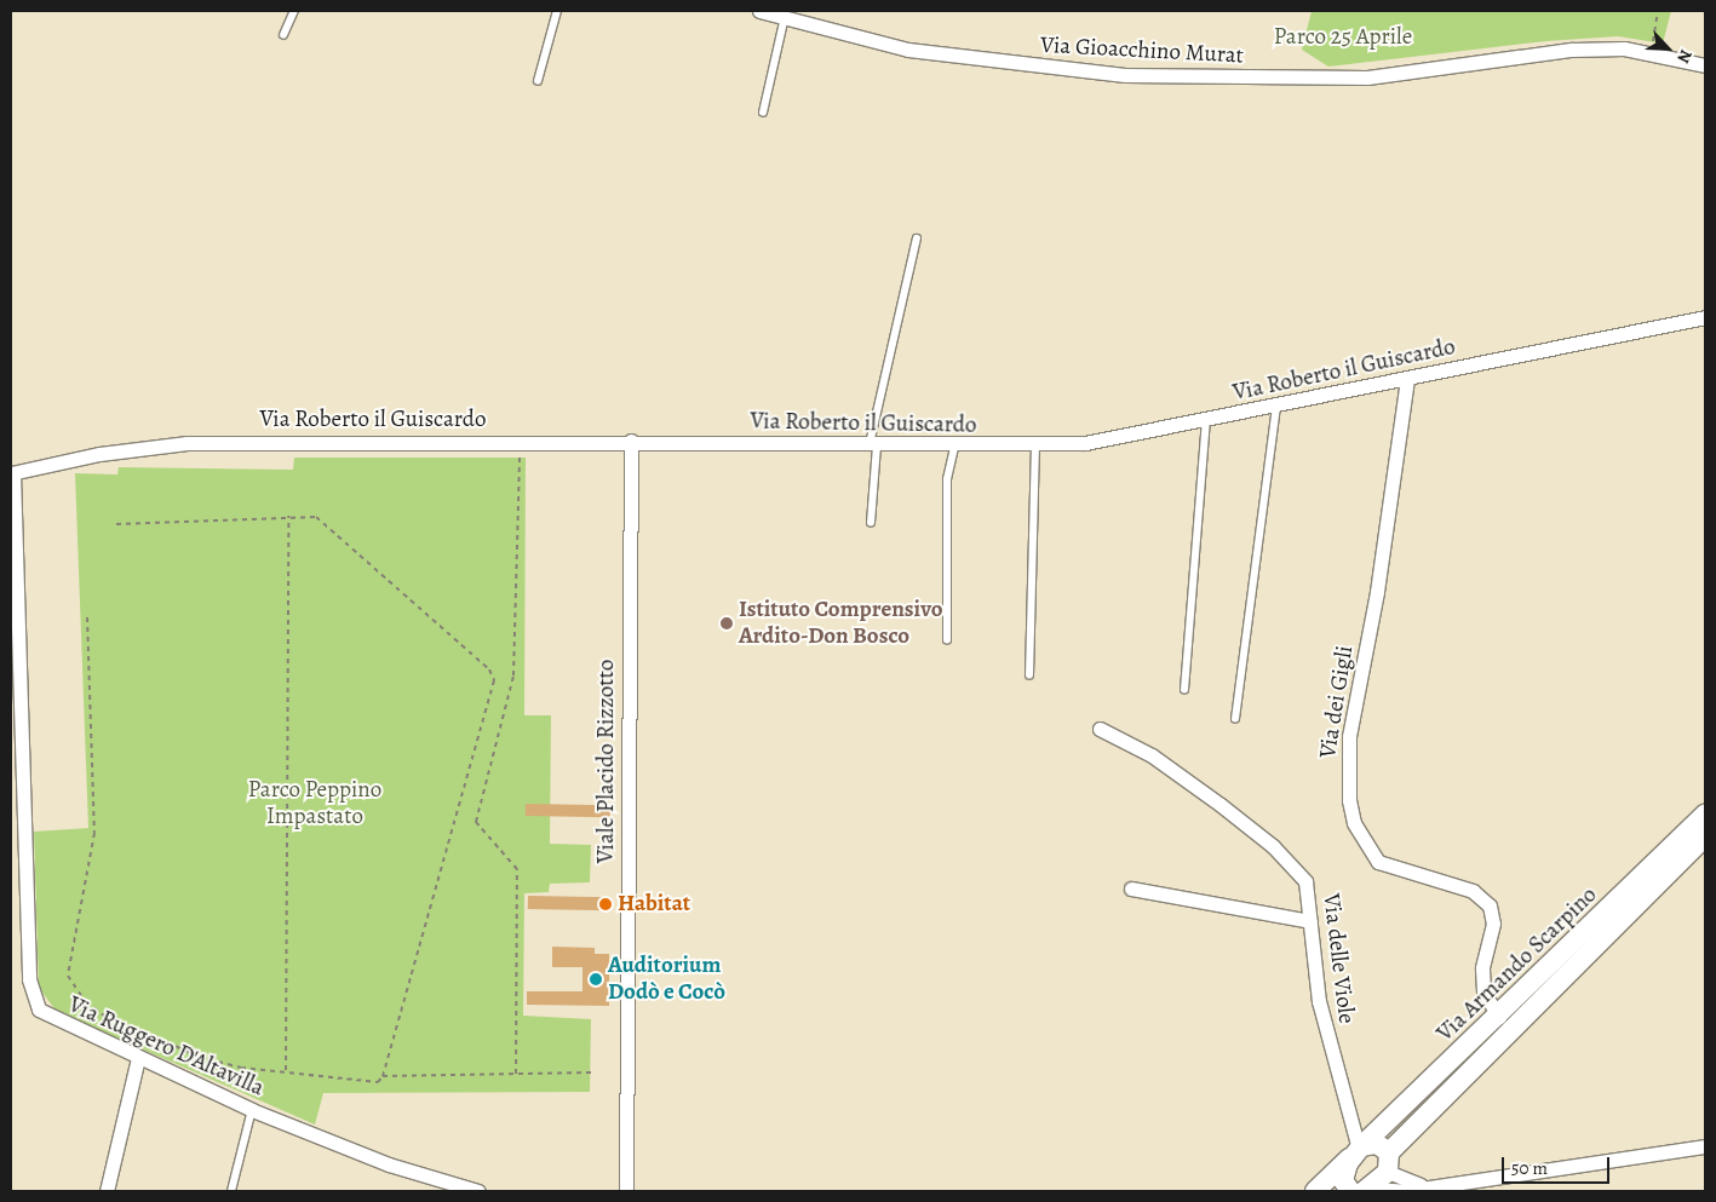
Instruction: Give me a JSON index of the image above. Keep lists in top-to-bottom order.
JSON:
{
  "streets": {
    "street": [
      "Via Gioacchino Murat",
      "Via Roberto il Guiscardo",
      "Via dei Gigli",
      "Viale Placido Rizzotto",
      "Via delle Viole",
      "Via Armando Scarpino",
      "Via Ruggero D'Altavilla"
    ]
  },
  "crossings": [
    ["Via Roberto il Guiscardo", "Via dei Gigli"],
    ["Via Roberto il Guiscardo", "Viale Placido Rizzotto"],
    ["Via Roberto il Guiscardo", "Via Ruggero D'Altavilla"],
    ["Via dei Gigli", "Via Armando Scarpino"],
    ["Via delle Viole", "Via Armando Scarpino"]
  ],
  "parks": ["Parco 25 Aprile", "Parco Peppino Impastato"],
  "places": ["Istituto Comprensivo Ardito-Don Bosco", "Habitat", "Auditorium Dodò e Cocò"],
  "scale_bar": "50 m",
  "north": "bottom right"
}
